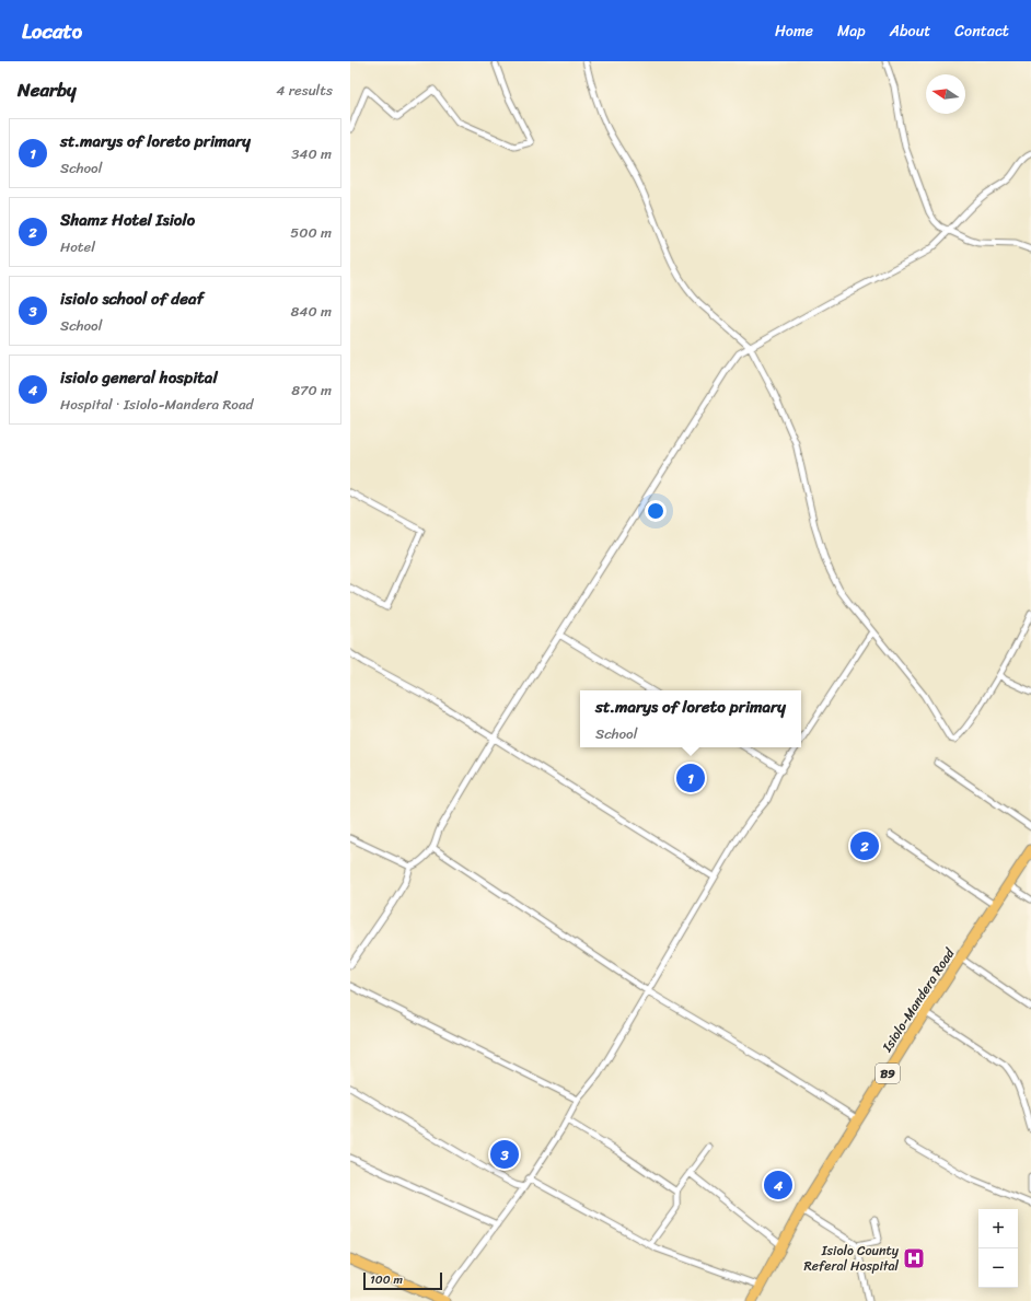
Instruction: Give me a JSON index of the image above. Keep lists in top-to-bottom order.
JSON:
{
  "streets": {
    "highway": ["Isiolo-Mandera Road", "B9"]
  },
  "places": {
    "hospital": ["Isiolo County Referal Hospital"]
  },
  "scale_bar": "100 m",
  "north": "left",
  "page": {
    "header": "Locato",
    "nav": [
      "Home",
      "Map",
      "About",
      "Contact"
    ],
    "heading": ["Nearby", "4 results"],
    "list": [
      {
        "mark": "1",
        "name": "st.marys of loreto primary",
        "note": "School",
        "value": "340 m"
      },
      {
        "mark": "2",
        "name": "Shamz Hotel Isiolo",
        "note": "Hotel",
        "value": "500 m"
      },
      {
        "mark": "3",
        "name": "isiolo school of deaf",
        "note": "School",
        "value": "840 m"
      },
      {
        "mark": "4",
        "name": "isiolo general hospital",
        "note": "Hospital · Isiolo-Mandera Road",
        "value": "870 m"
      }
    ],
    "popup": ["st.marys of loreto primary", "School"],
    "pins": [
      "1",
      "2",
      "3",
      "4"
    ],
    "map_buttons": ["+", "−"],
    "scale": "100 m"
  }
}
